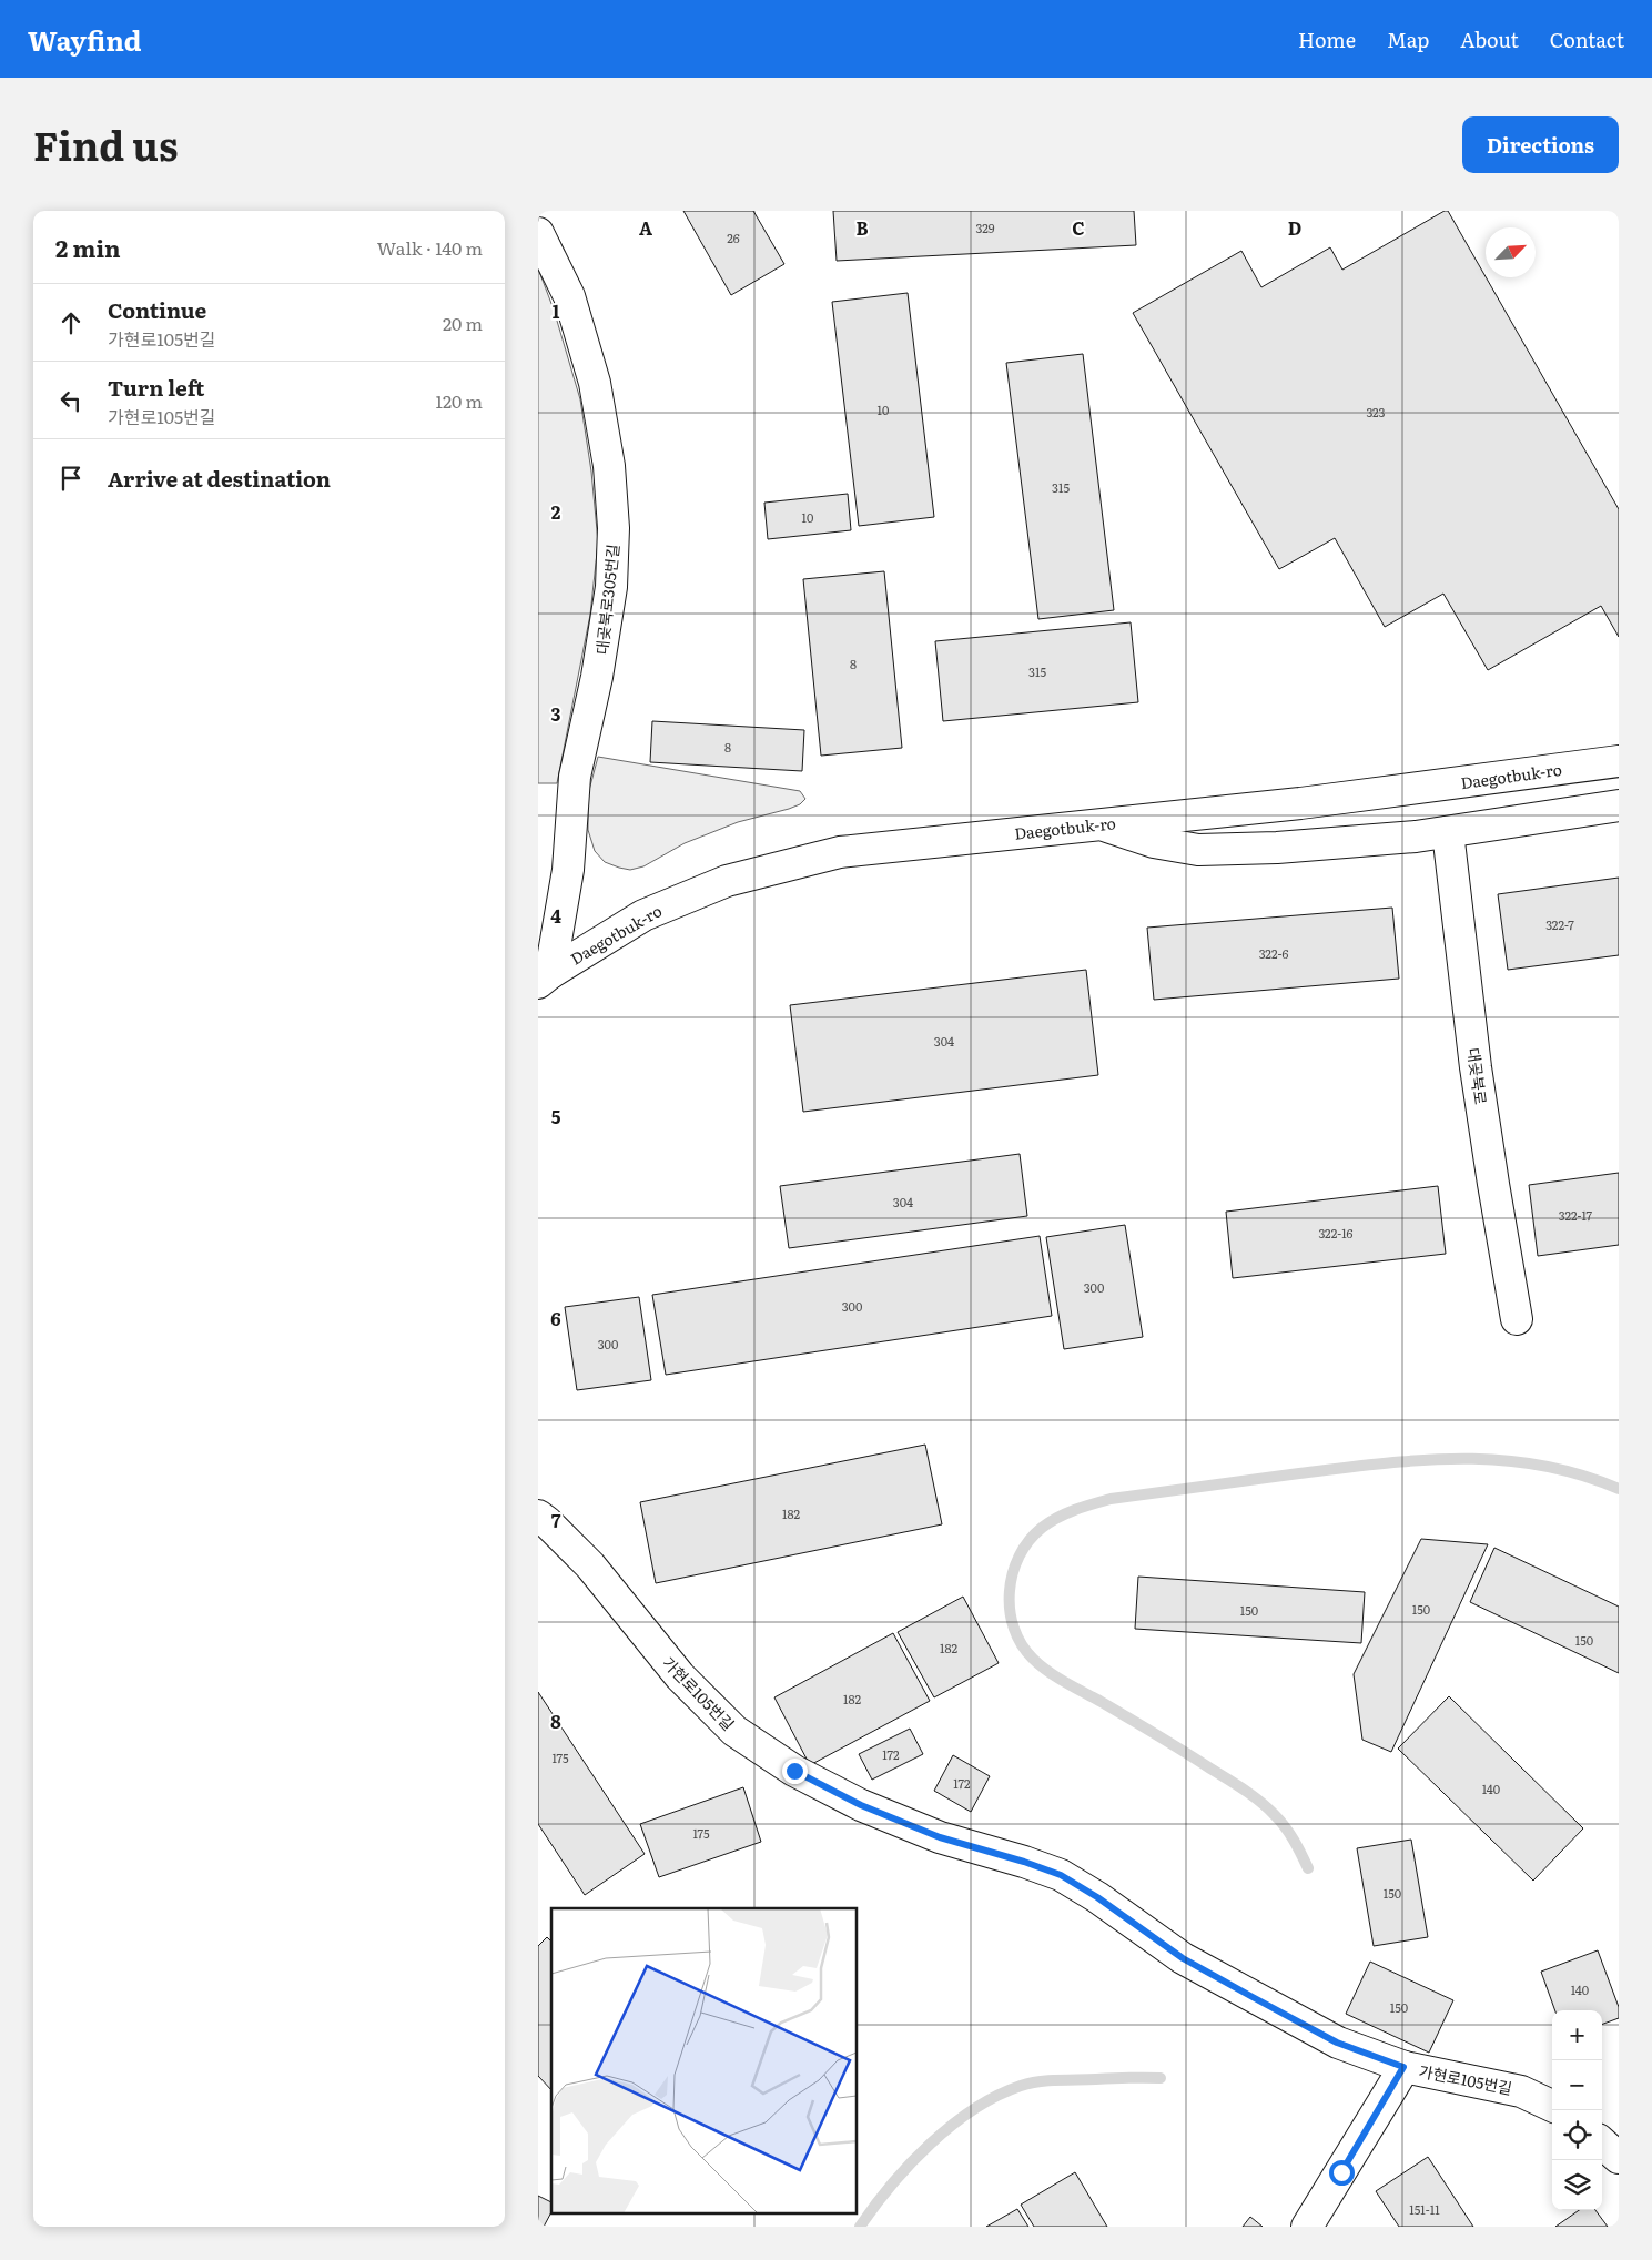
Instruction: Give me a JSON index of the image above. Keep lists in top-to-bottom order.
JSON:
{
  "streets": {
    "street": [
      "대곶북로305번길",
      "Daegotbuk-ro",
      "대곶북로",
      "가현로105번길"
    ]
  },
  "crossings": [
    ["대곶북로305번길", "Daegotbuk-ro"]
  ],
  "house_numbers": [
    "329",
    "26",
    "10",
    "323",
    "315",
    "10",
    "8",
    "315",
    "8",
    "322-7",
    "322-6",
    "304",
    "304",
    "322-17",
    "322-16",
    "300",
    "300",
    "300",
    "182",
    "150",
    "150",
    "150",
    "182",
    "182",
    "172",
    "175",
    "172",
    "140",
    "175",
    "150",
    "140",
    "150",
    "151-11"
  ],
  "north": "top right",
  "page": {
    "header": "Wayfind",
    "nav": [
      "Home",
      "Map",
      "About",
      "Contact"
    ],
    "title": "Find us",
    "buttons": "Directions",
    "heading": ["2 min", "Walk · 140 m"],
    "list": [
      ["Continue", "가현로105번길", "20 m"],
      ["Turn left", "가현로105번길", "120 m"],
      "Arrive at destination"
    ],
    "map_buttons": ["+", "−"]
  },
  "grid": {
    "columns": [
      "A",
      "B",
      "C",
      "D"
    ],
    "rows": [
      "1",
      "2",
      "3",
      "4",
      "5",
      "6",
      "7",
      "8"
    ]
  }
}
